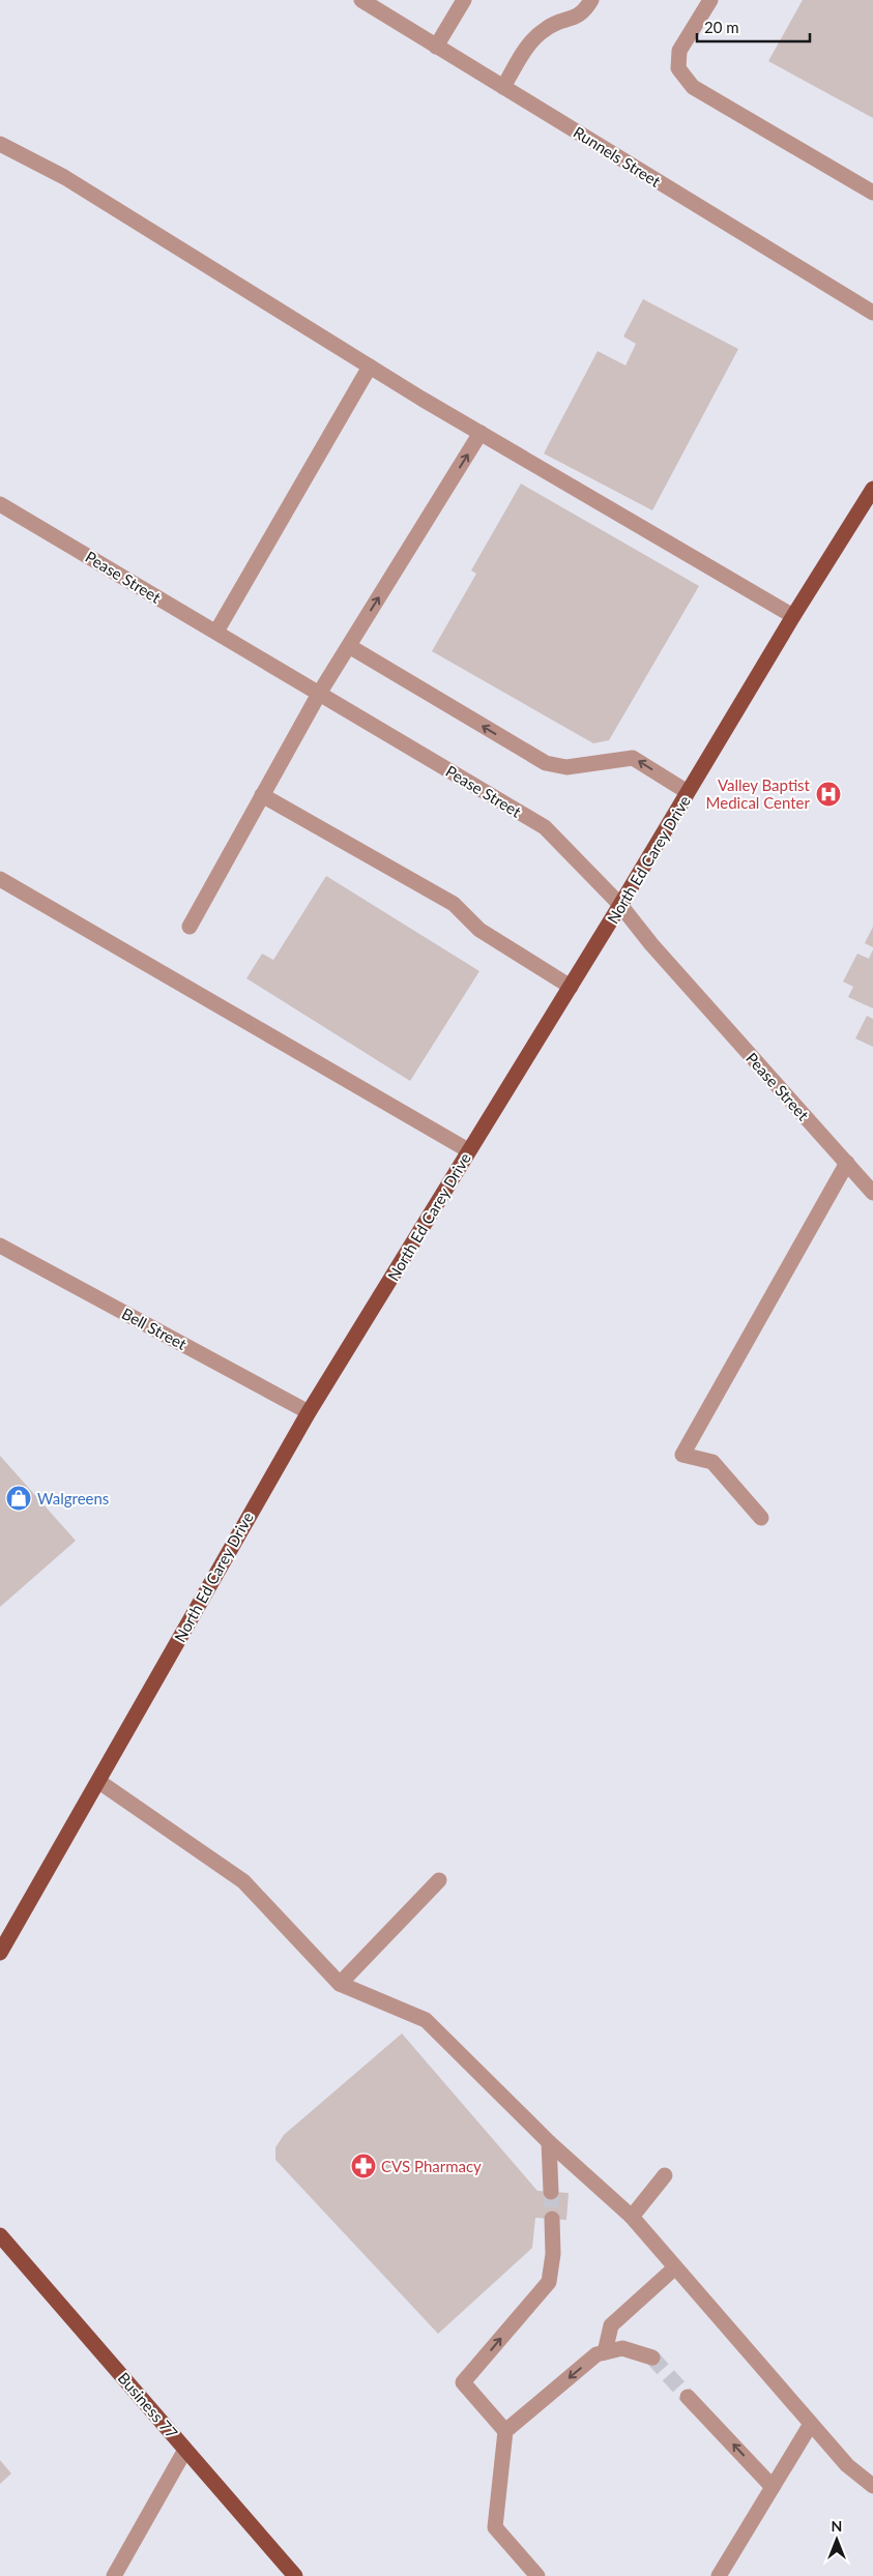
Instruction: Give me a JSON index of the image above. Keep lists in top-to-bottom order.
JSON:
{
  "streets": {
    "main road": ["North Ed Carey Drive", "Business 77"],
    "street": ["Runnels Street", "Pease Street", "Bell Street"]
  },
  "crossings": [
    ["Pease Street", "North Ed Carey Drive"],
    ["North Ed Carey Drive", "Bell Street"]
  ],
  "places": {
    "hospital": ["Valley Baptist Medical Center"],
    "shop": ["Walgreens"],
    "pharmacy": ["CVS Pharmacy"]
  },
  "scale_bar": "20 m",
  "north": "top"
}
